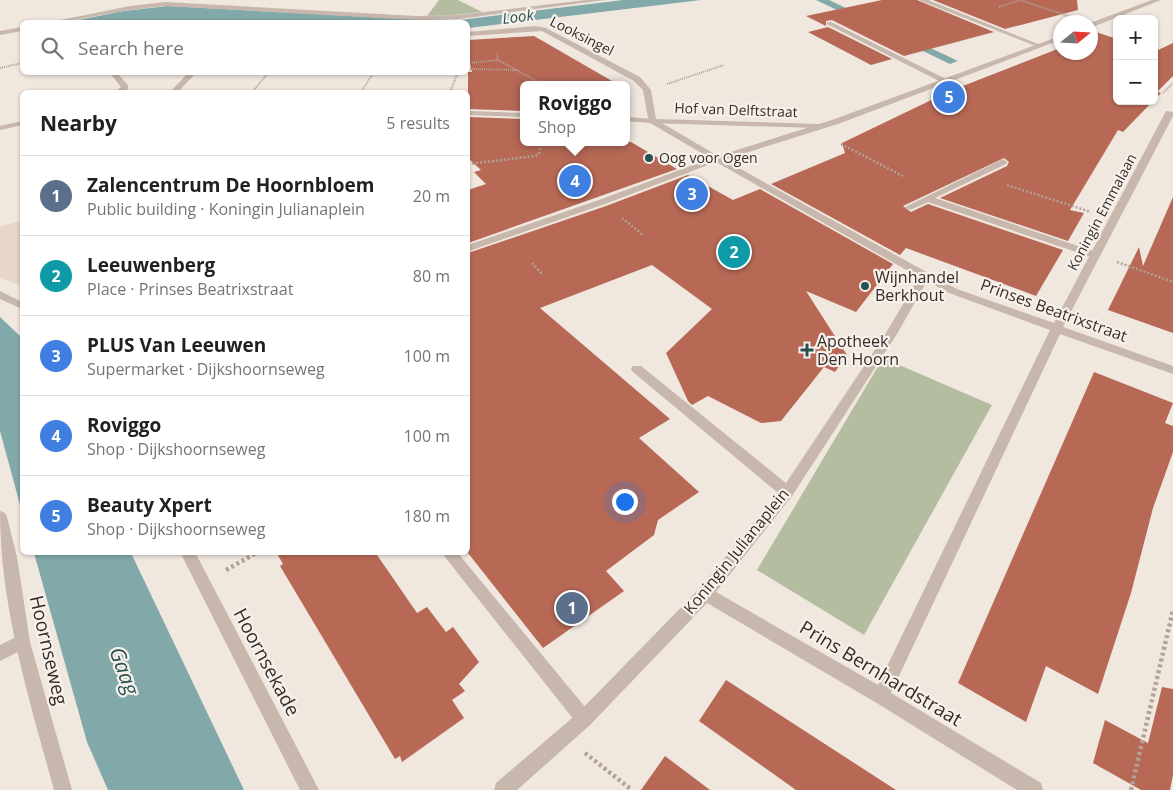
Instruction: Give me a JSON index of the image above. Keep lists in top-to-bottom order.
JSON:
{
  "streets": {
    "street": [
      "Looksingel",
      "Hof van Delftstraat",
      "Koningin Emmalaan",
      "Prinses Beatrixstraat",
      "Koningin Julianaplein",
      "Hoornseweg",
      "Hoornsekade",
      "Prins Bernhardstraat"
    ]
  },
  "crossings": [
    ["Hof van Delftstraat", "Prinses Beatrixstraat"],
    ["Koningin Emmalaan", "Prinses Beatrixstraat"],
    ["Prinses Beatrixstraat", "Koningin Julianaplein"],
    ["Koningin Julianaplein", "Prins Bernhardstraat"]
  ],
  "water": ["Look", "Gaag"],
  "places": {
    "other": ["Oog voor Ogen", "Wijnhandel Berkhout"],
    "health": ["Apotheek Den Hoorn"]
  },
  "north": "right",
  "page": {
    "map_buttons": ["+", "−"],
    "search": "Search here",
    "pins": [
      "5",
      "4",
      "3",
      "2",
      "1"
    ],
    "popup": ["Roviggo", "Shop"],
    "heading": ["Nearby", "5 results"],
    "list": [
      {
        "mark": "1",
        "name": "Zalencentrum De Hoornbloem",
        "note": "Public building · Koningin Julianaplein",
        "value": "20 m"
      },
      {
        "mark": "2",
        "name": "Leeuwenberg",
        "note": "Place · Prinses Beatrixstraat",
        "value": "80 m"
      },
      {
        "mark": "3",
        "name": "PLUS Van Leeuwen",
        "note": "Supermarket · Dijkshoornseweg",
        "value": "100 m"
      },
      {
        "mark": "4",
        "name": "Roviggo",
        "note": "Shop · Dijkshoornseweg",
        "value": "100 m"
      },
      {
        "mark": "5",
        "name": "Beauty Xpert",
        "note": "Shop · Dijkshoornseweg",
        "value": "180 m"
      }
    ]
  }
}
